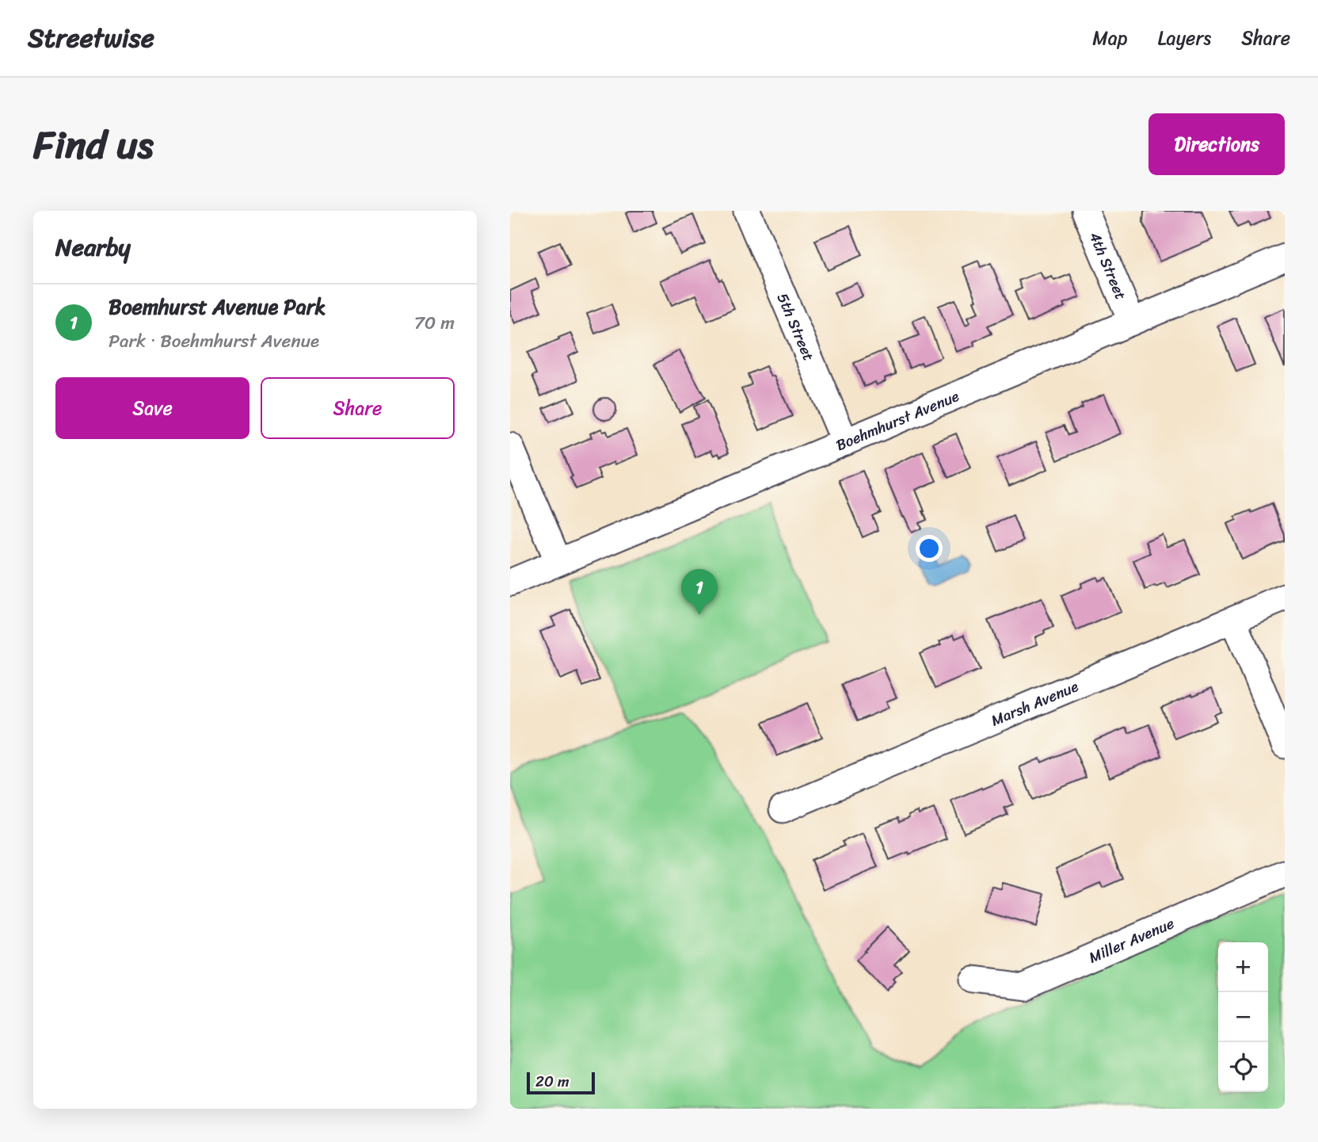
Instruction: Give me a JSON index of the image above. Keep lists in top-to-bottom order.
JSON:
{
  "streets": {
    "street": [
      "4th Street",
      "5th Street",
      "Boehmhurst Avenue",
      "Marsh Avenue",
      "Miller Avenue"
    ]
  },
  "crossings": [
    ["4th Street", "Boehmhurst Avenue"],
    ["5th Street", "Boehmhurst Avenue"]
  ],
  "scale_bar": "20 m",
  "page": {
    "header": "Streetwise",
    "nav": ["Map", "Layers", "Share"],
    "title": "Find us",
    "buttons": [
      "Directions",
      ["Save", "Share"]
    ],
    "heading": "Nearby",
    "list": [
      {
        "mark": "1",
        "name": "Boemhurst Avenue Park",
        "note": "Park · Boehmhurst Avenue",
        "value": "70 m"
      }
    ],
    "pins": "1",
    "map_buttons": ["+", "−"],
    "scale": "20 m"
  }
}
